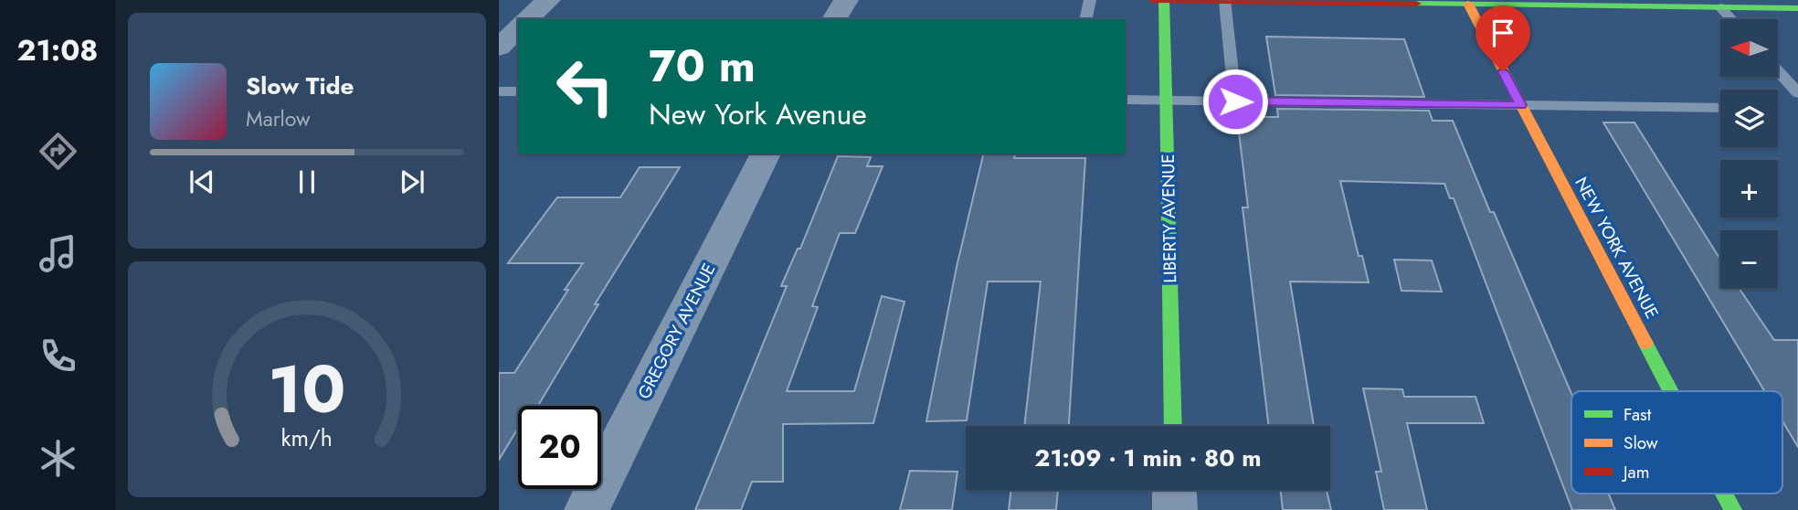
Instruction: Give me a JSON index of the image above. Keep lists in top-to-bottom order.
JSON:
{
  "streets": {
    "street": ["LIBERTY AVENUE", "NEW YORK AVENUE", "GREGORY AVENUE"]
  },
  "legend": ["Fast", "Slow", "Jam"],
  "north": "left",
  "page": {
    "tabs": "21:08",
    "map_buttons": ["+", "−"],
    "turn": ["70 m", "New York Avenue"],
    "song": ["Slow Tide", "Marlow"],
    "limit": "20",
    "trip": "21:09 · 1 min · 80 m",
    "gauge": ["10", "km/h"]
  }
}
